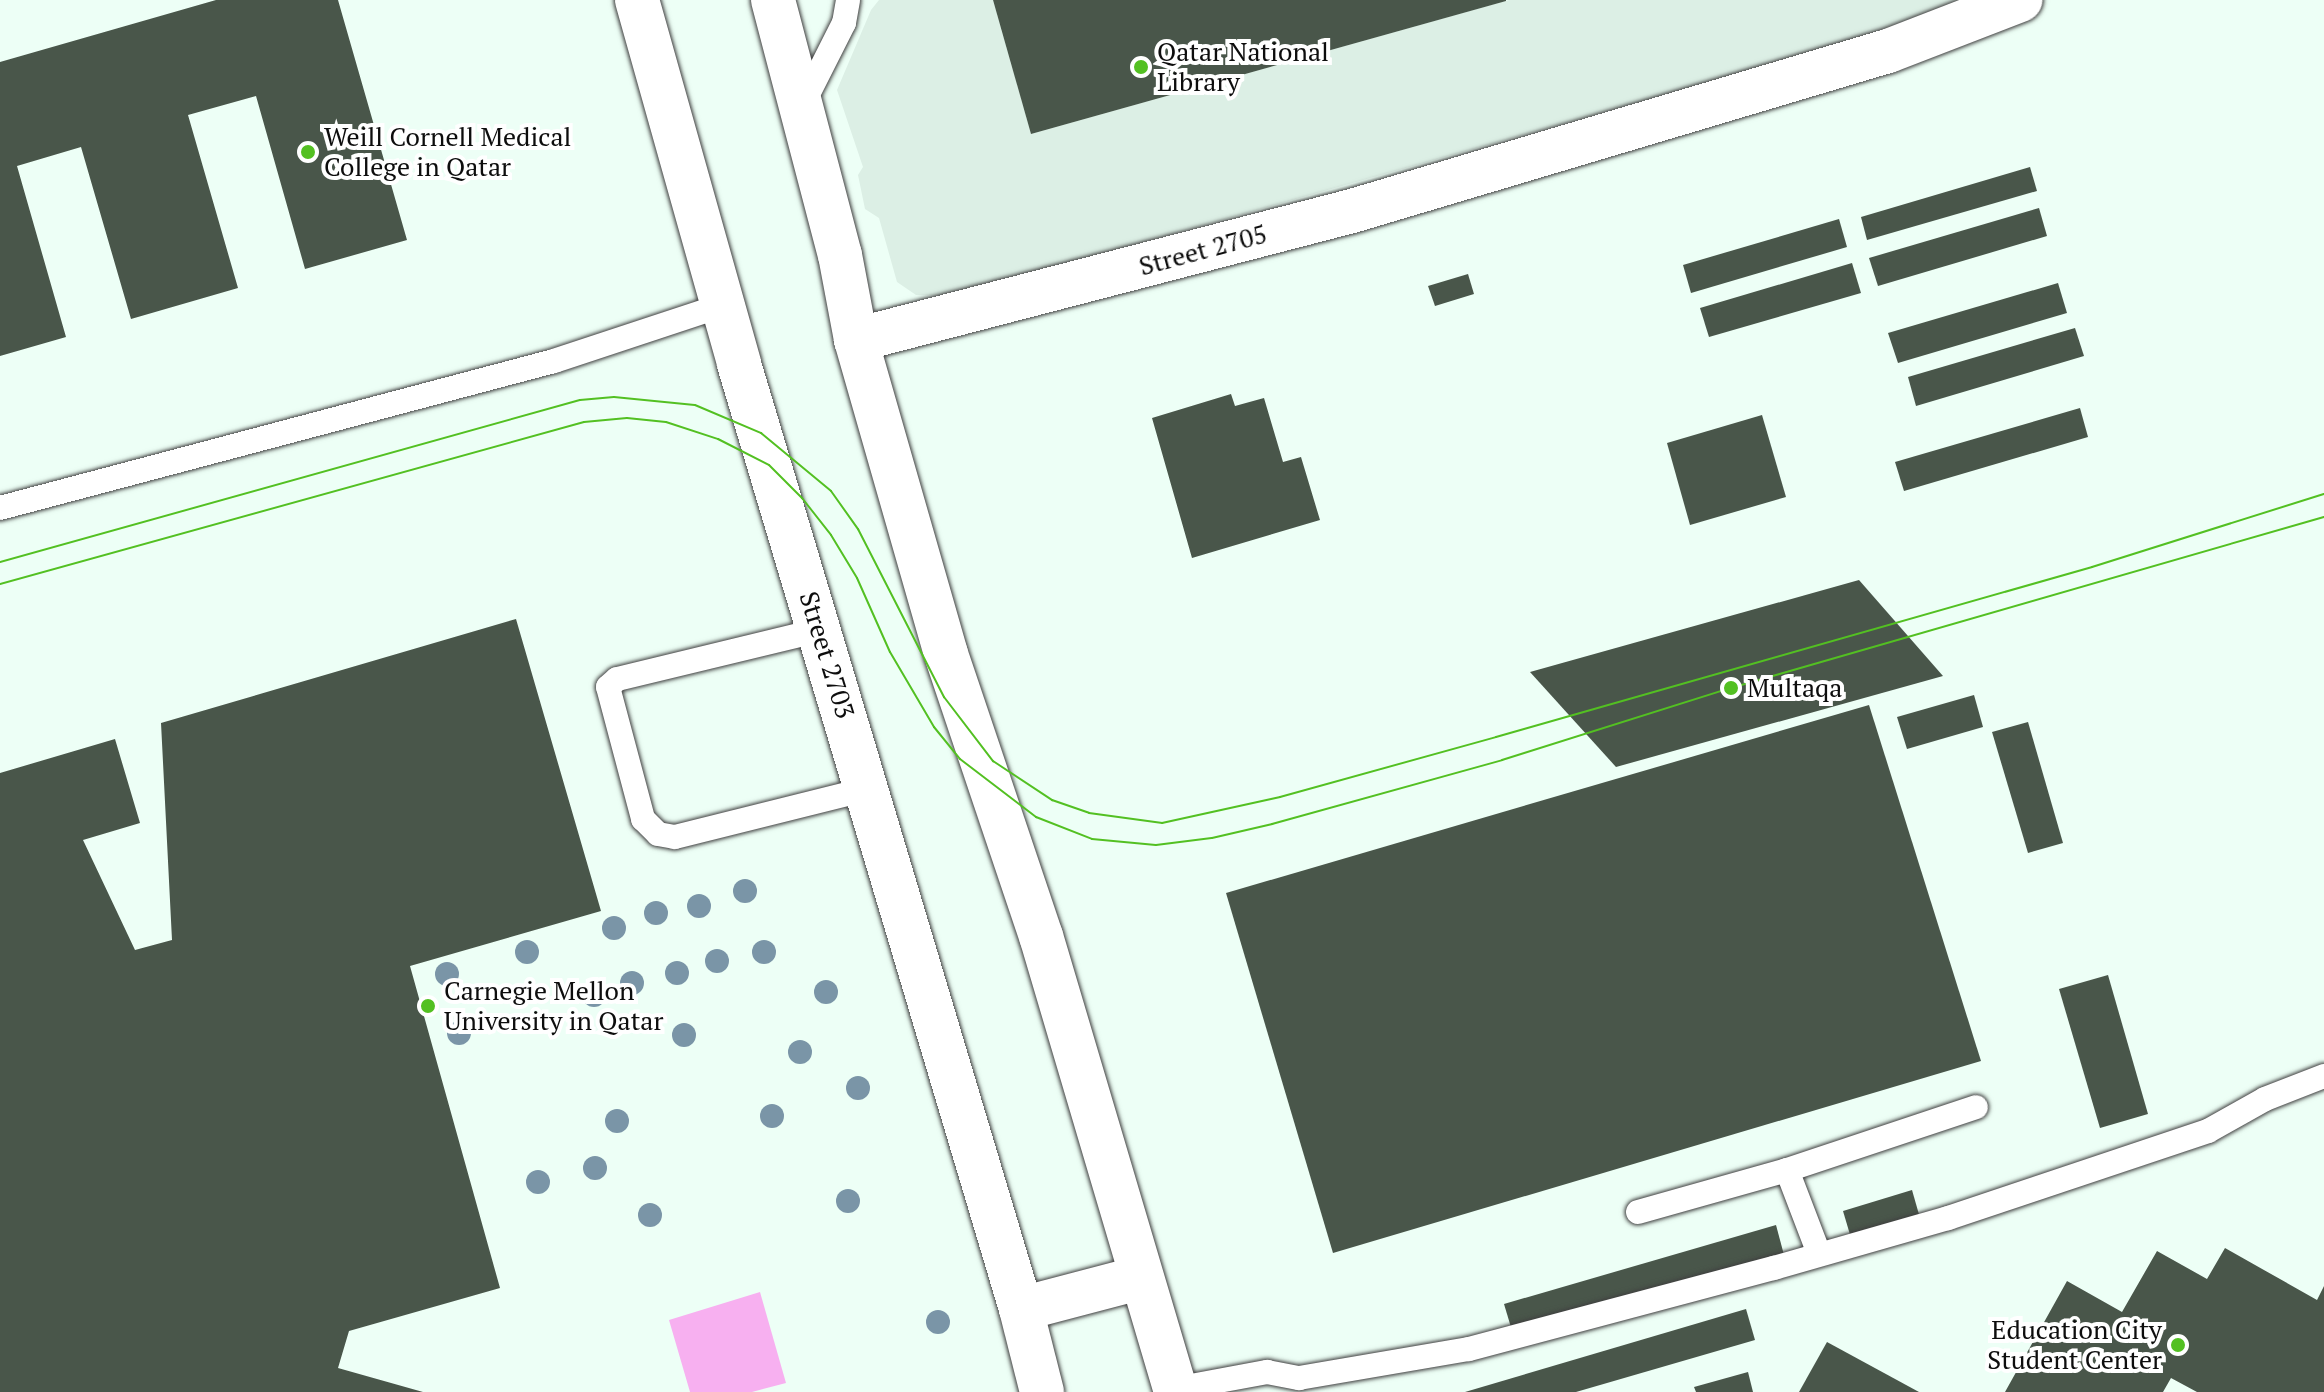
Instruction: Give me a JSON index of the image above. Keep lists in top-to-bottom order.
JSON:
{
  "streets": {
    "street": ["Street 2705", "Street 2703"]
  },
  "places": [
    "Qatar National Library",
    "Weill Cornell Medical College in Qatar",
    "Multaqa",
    "Carnegie Mellon University in Qatar",
    "Education City Student Center"
  ]
}
